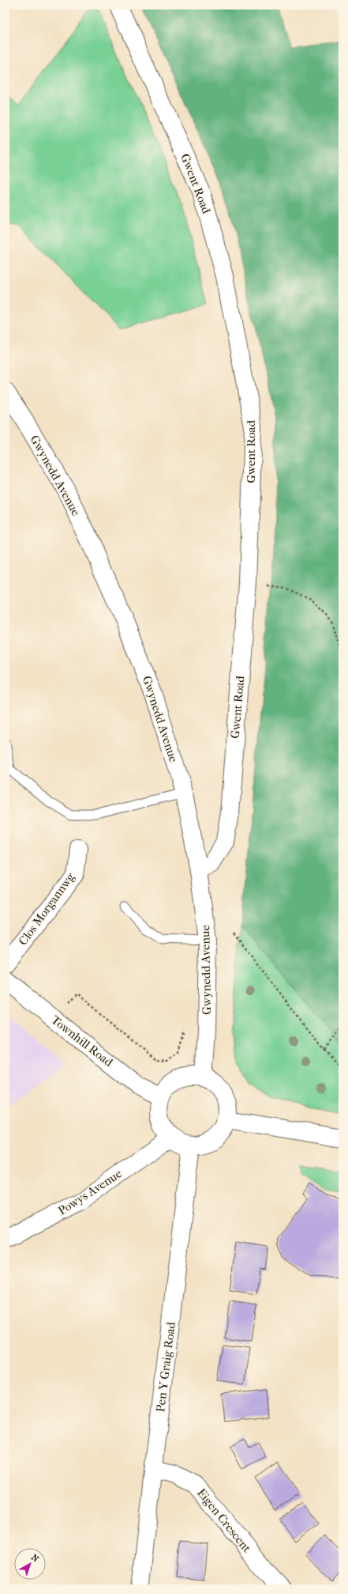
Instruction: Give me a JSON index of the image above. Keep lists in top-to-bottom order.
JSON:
{
  "streets": {
    "street": [
      "Gwent Road",
      "Gwynedd Avenue",
      "Clos Morgannwg",
      "Townhill Road",
      "Powys Avenue",
      "Pen Y Graig Road",
      "Eigen Crescent"
    ]
  },
  "crossings": [
    ["Gwent Road", "Gwynedd Avenue"],
    ["Gwynedd Avenue", "Townhill Road"],
    ["Gwynedd Avenue", "Powys Avenue"],
    ["Gwynedd Avenue", "Pen Y Graig Road"],
    ["Townhill Road", "Powys Avenue"],
    ["Townhill Road", "Pen Y Graig Road"],
    ["Powys Avenue", "Pen Y Graig Road"],
    ["Pen Y Graig Road", "Eigen Crescent"]
  ],
  "north": "top right"
}
